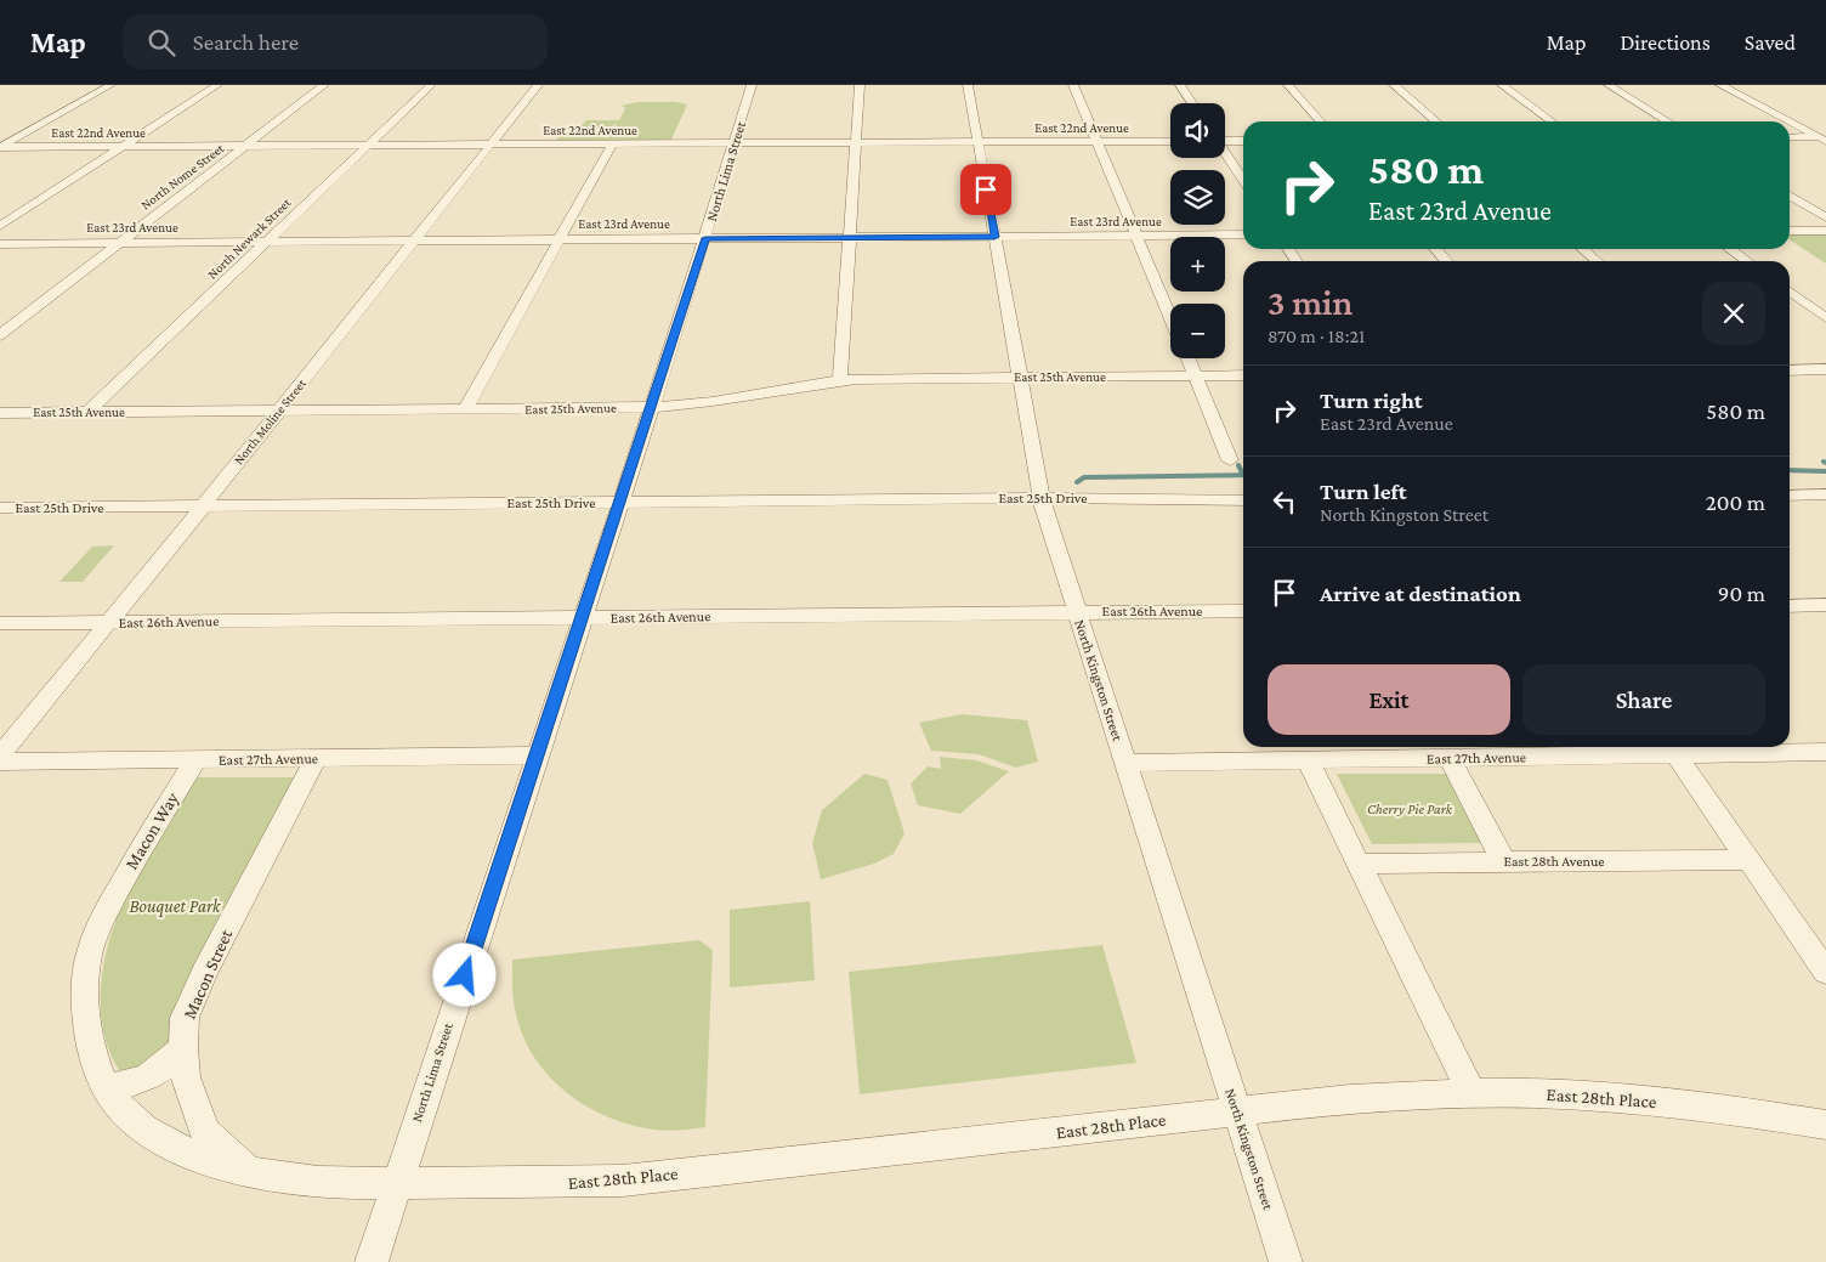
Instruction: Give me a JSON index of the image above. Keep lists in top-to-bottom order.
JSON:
{
  "streets": {
    "street": [
      "East 22nd Avenue",
      "North Lima Street",
      "North Nome Street",
      "East 23rd Avenue",
      "North Newark Street",
      "East 25th Avenue",
      "North Moline Street",
      "East 25th Drive",
      "East 26th Avenue",
      "North Kingston Street",
      "East 27th Avenue",
      "Macon Way",
      "East 28th Avenue",
      "Macon Street",
      "East 28th Place"
    ]
  },
  "crossings": [
    ["East 22nd Avenue", "North Lima Street"],
    ["East 22nd Avenue", "North Nome Street"],
    ["East 22nd Avenue", "North Newark Street"],
    ["East 22nd Avenue", "North Moline Street"],
    ["East 22nd Avenue", "North Kingston Street"],
    ["North Lima Street", "East 23rd Avenue"],
    ["North Lima Street", "East 25th Avenue"],
    ["North Lima Street", "East 25th Drive"],
    ["North Lima Street", "East 26th Avenue"],
    ["North Lima Street", "East 27th Avenue"],
    ["North Lima Street", "Macon Way"],
    ["North Lima Street", "East 28th Place"],
    ["North Nome Street", "East 23rd Avenue"],
    ["East 23rd Avenue", "North Newark Street"],
    ["East 23rd Avenue", "North Moline Street"],
    ["East 23rd Avenue", "North Kingston Street"],
    ["North Newark Street", "East 25th Avenue"],
    ["East 25th Avenue", "North Moline Street"],
    ["East 25th Avenue", "North Kingston Street"],
    ["North Moline Street", "East 25th Drive"],
    ["North Moline Street", "East 26th Avenue"],
    ["East 25th Drive", "North Kingston Street"],
    ["East 26th Avenue", "North Kingston Street"],
    ["North Kingston Street", "East 27th Avenue"],
    ["North Kingston Street", "East 28th Place"],
    ["East 27th Avenue", "Macon Way"],
    ["East 27th Avenue", "Macon Street"],
    ["Macon Way", "East 28th Place"]
  ],
  "parks": ["Cherry Pie Park", "Bouquet Park"],
  "page": {
    "header": "Map",
    "search": "Search here",
    "nav": ["Map", "Directions", "Saved"],
    "map_buttons": ["+", "−"],
    "turn": ["580 m", "East 23rd Avenue"],
    "heading": ["3 min", "870 m · 18:21"],
    "list": [
      {
        "name": "Turn right",
        "note": "East 23rd Avenue",
        "value": "580 m"
      },
      {
        "name": "Turn left",
        "note": "North Kingston Street",
        "value": "200 m"
      },
      {
        "name": "Arrive at destination",
        "value": "90 m"
      }
    ],
    "buttons": ["Exit", "Share"]
  }
}
